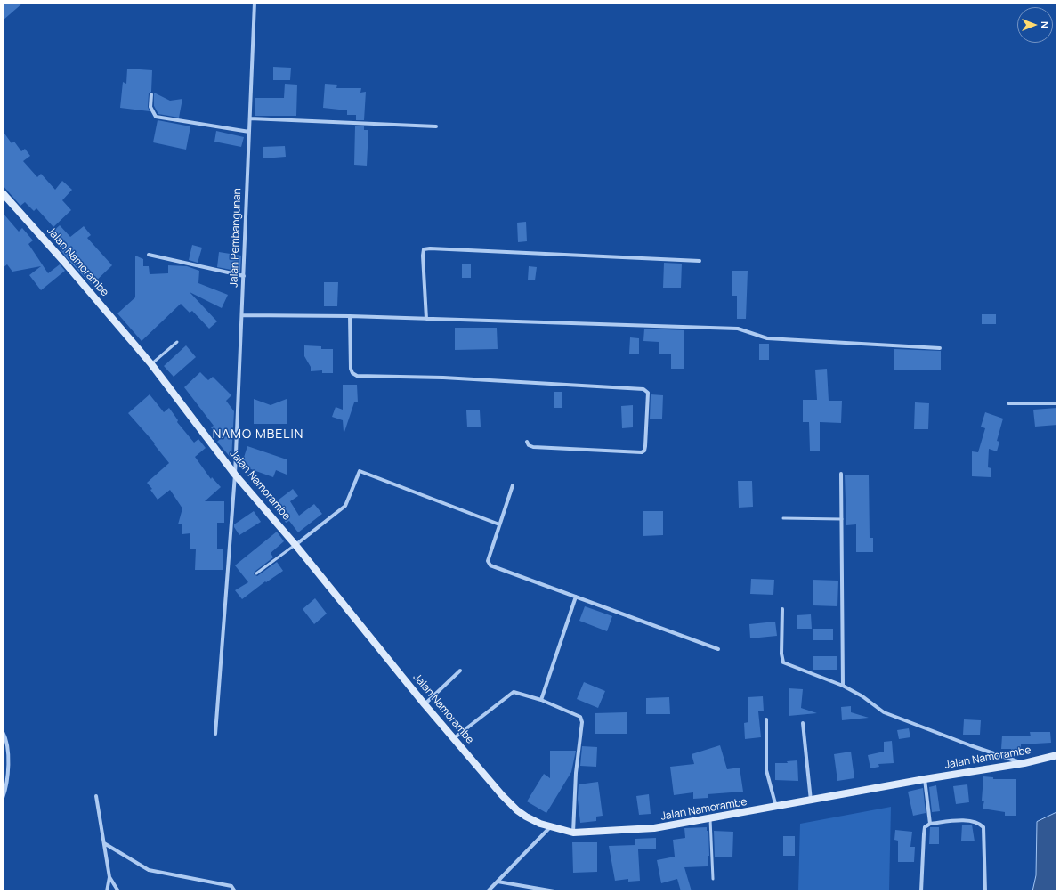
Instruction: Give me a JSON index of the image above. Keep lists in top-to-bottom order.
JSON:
{
  "streets": {
    "main road": ["Jalan Namorambe"],
    "street": ["Jalan Pembangunan"]
  },
  "crossings": [
    ["Jalan Pembangunan", "Jalan Namorambe"]
  ],
  "districts": ["NAMO MBELIN"],
  "north": "right"
}
